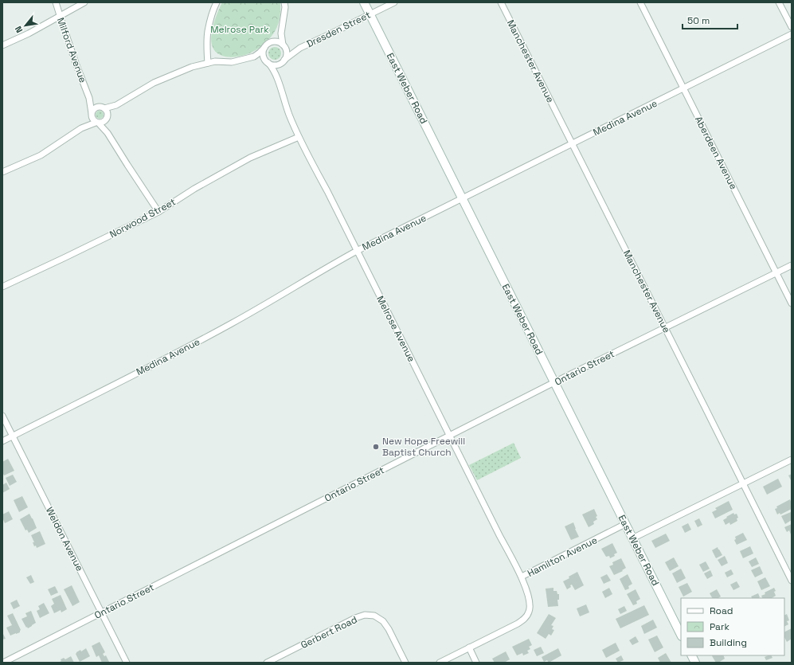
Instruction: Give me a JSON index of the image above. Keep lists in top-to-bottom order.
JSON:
{
  "streets": {
    "street": [
      "Dresden Street",
      "Milford Avenue",
      "Manchester Avenue",
      "East Weber Road",
      "Medina Avenue",
      "Aberdeen Avenue",
      "Norwood Street",
      "Melrose Avenue",
      "Ontario Street",
      "Weldon Avenue",
      "Hamilton Avenue",
      "Gerbert Road"
    ]
  },
  "crossings": [
    ["Dresden Street", "East Weber Road"],
    ["Dresden Street", "Melrose Avenue"],
    ["Manchester Avenue", "Medina Avenue"],
    ["Manchester Avenue", "Ontario Street"],
    ["East Weber Road", "Medina Avenue"],
    ["East Weber Road", "Ontario Street"],
    ["East Weber Road", "Hamilton Avenue"],
    ["Medina Avenue", "Aberdeen Avenue"],
    ["Medina Avenue", "Melrose Avenue"],
    ["Medina Avenue", "Weldon Avenue"],
    ["Aberdeen Avenue", "Ontario Street"],
    ["Norwood Street", "Melrose Avenue"],
    ["Melrose Avenue", "Ontario Street"],
    ["Melrose Avenue", "Hamilton Avenue"],
    ["Ontario Street", "Weldon Avenue"]
  ],
  "parks": ["Melrose Park"],
  "places": ["New Hope Freewill Baptist Church"],
  "legend": ["Road", "Park", "Building"],
  "scale_bar": "50 m",
  "north": "bottom left"
}
